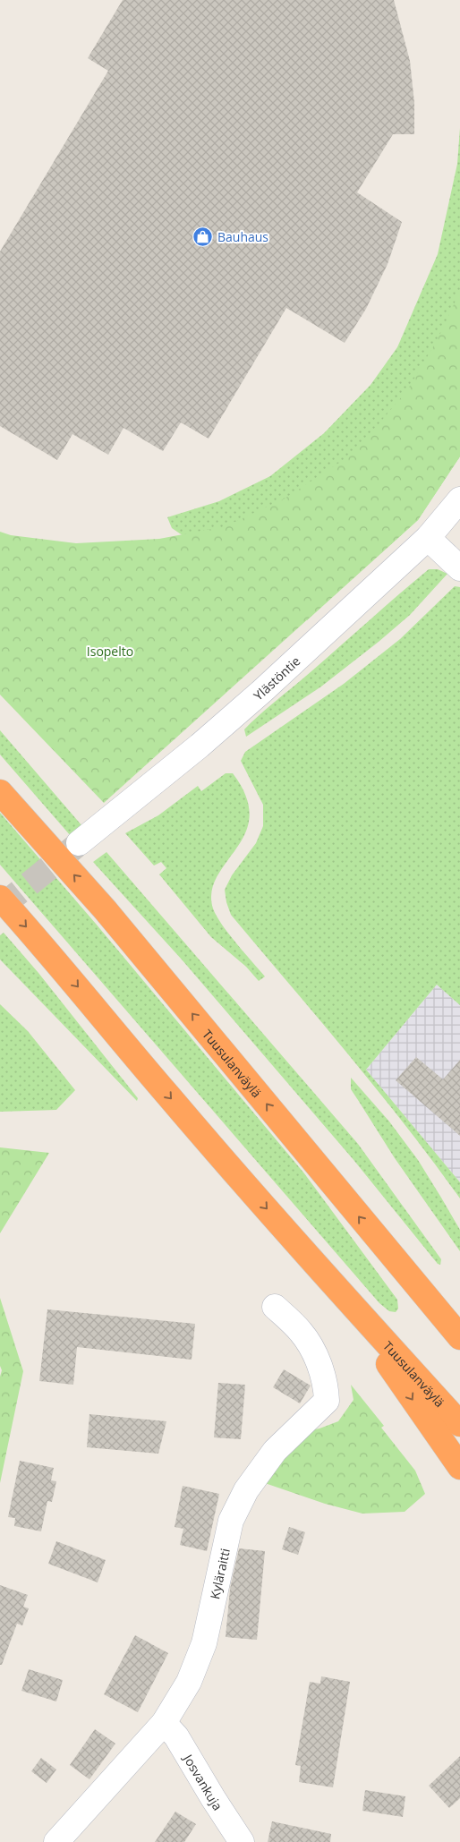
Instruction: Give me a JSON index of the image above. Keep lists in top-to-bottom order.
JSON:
{
  "streets": {
    "highway": ["Tuusulanväylä"],
    "street": ["Ylästöntie", "Kyläraitti", "Josvankuja"]
  },
  "crossings": [
    ["Kyläraitti", "Josvankuja"]
  ],
  "parks": ["Isopelto"],
  "places": {
    "shop": ["Bauhaus"]
  }
}
